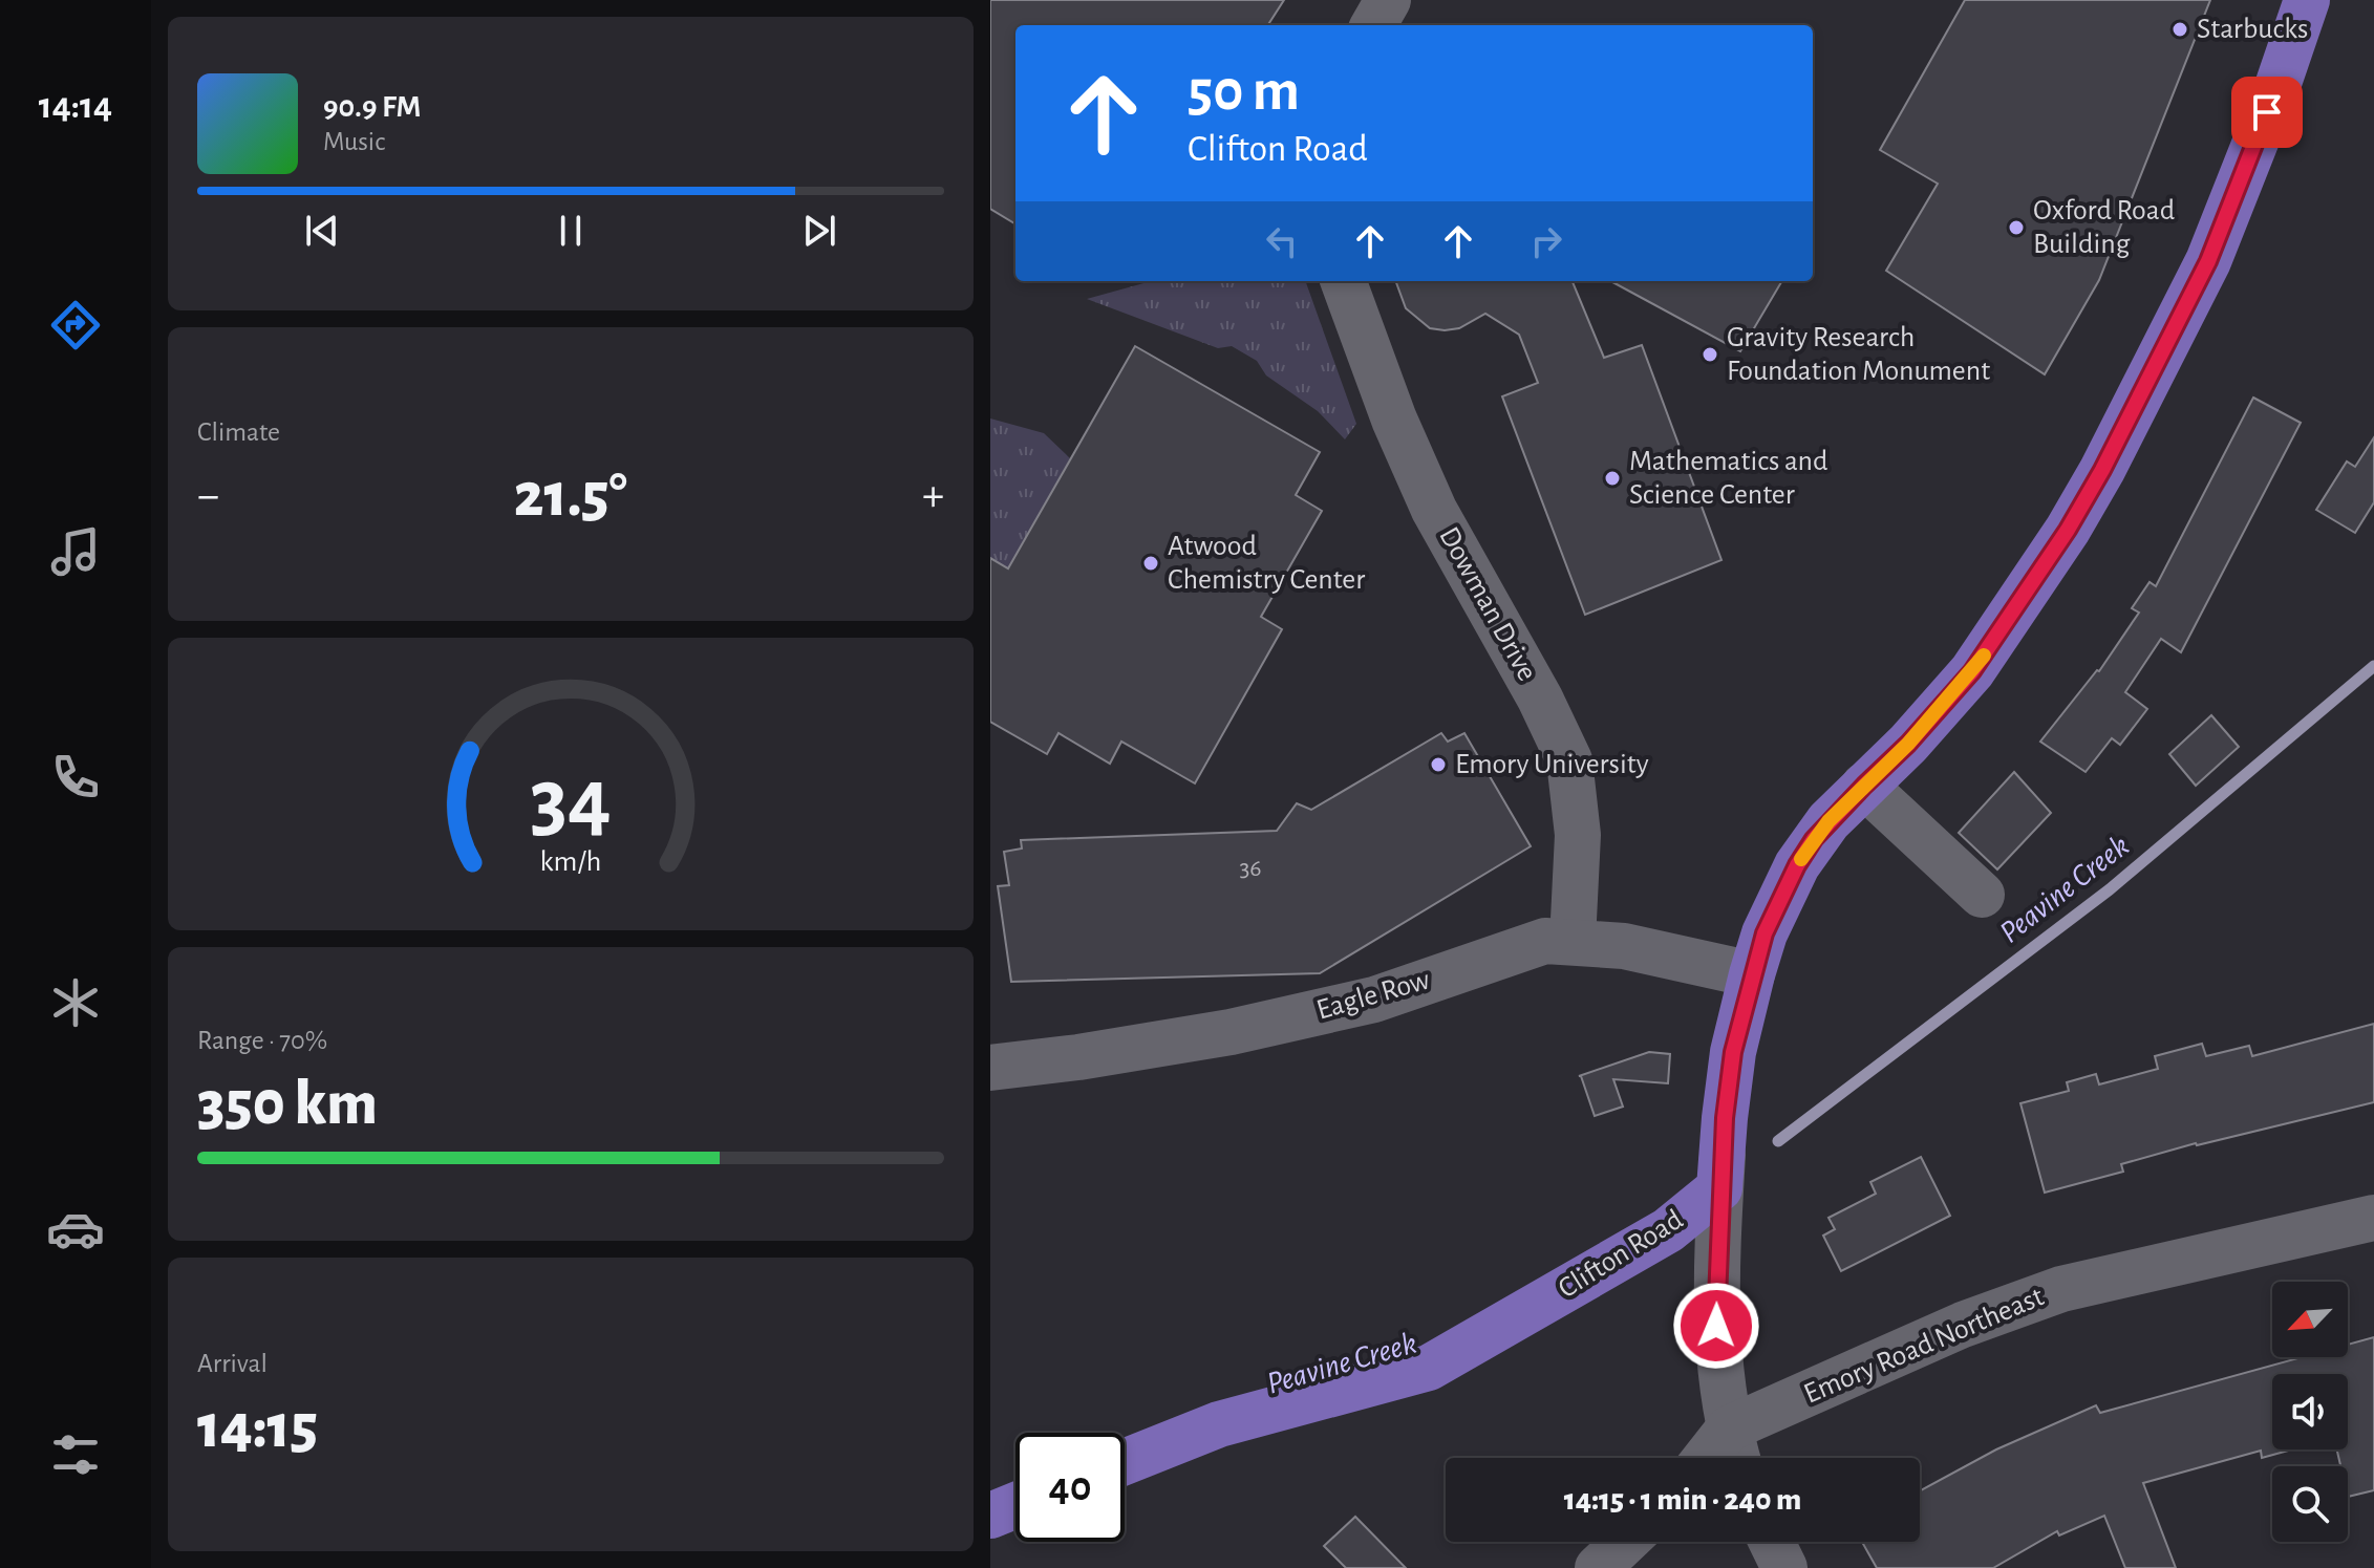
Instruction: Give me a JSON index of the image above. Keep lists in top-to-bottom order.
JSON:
{
  "streets": {
    "main road": ["Clifton Road"],
    "street": ["Dowman Drive", "Eagle Row", "Emory Road Northeast"]
  },
  "crossings": [
    ["Dowman Drive", "Eagle Row"]
  ],
  "water": ["Peavine Creek"],
  "places": [
    "Starbucks",
    "Oxford Road Building",
    "Gravity Research Foundation Monument",
    "Mathematics and Science Center",
    "Atwood Chemistry Center",
    "Emory University"
  ],
  "house_numbers": ["36"],
  "north": "bottom left",
  "page": {
    "tabs": "14:14",
    "turn": ["50 m", "Clifton Road"],
    "song": ["90.9 FM", "Music"],
    "tile": [
      "Climate",
      ["Range · 70%", "350 km"],
      ["Arrival", "14:15"]
    ],
    "heat": ["−", "21.5°", "+"],
    "limit": "40",
    "trip": "14:15 · 1 min · 240 m",
    "gauge": ["34", "km/h"]
  }
}
